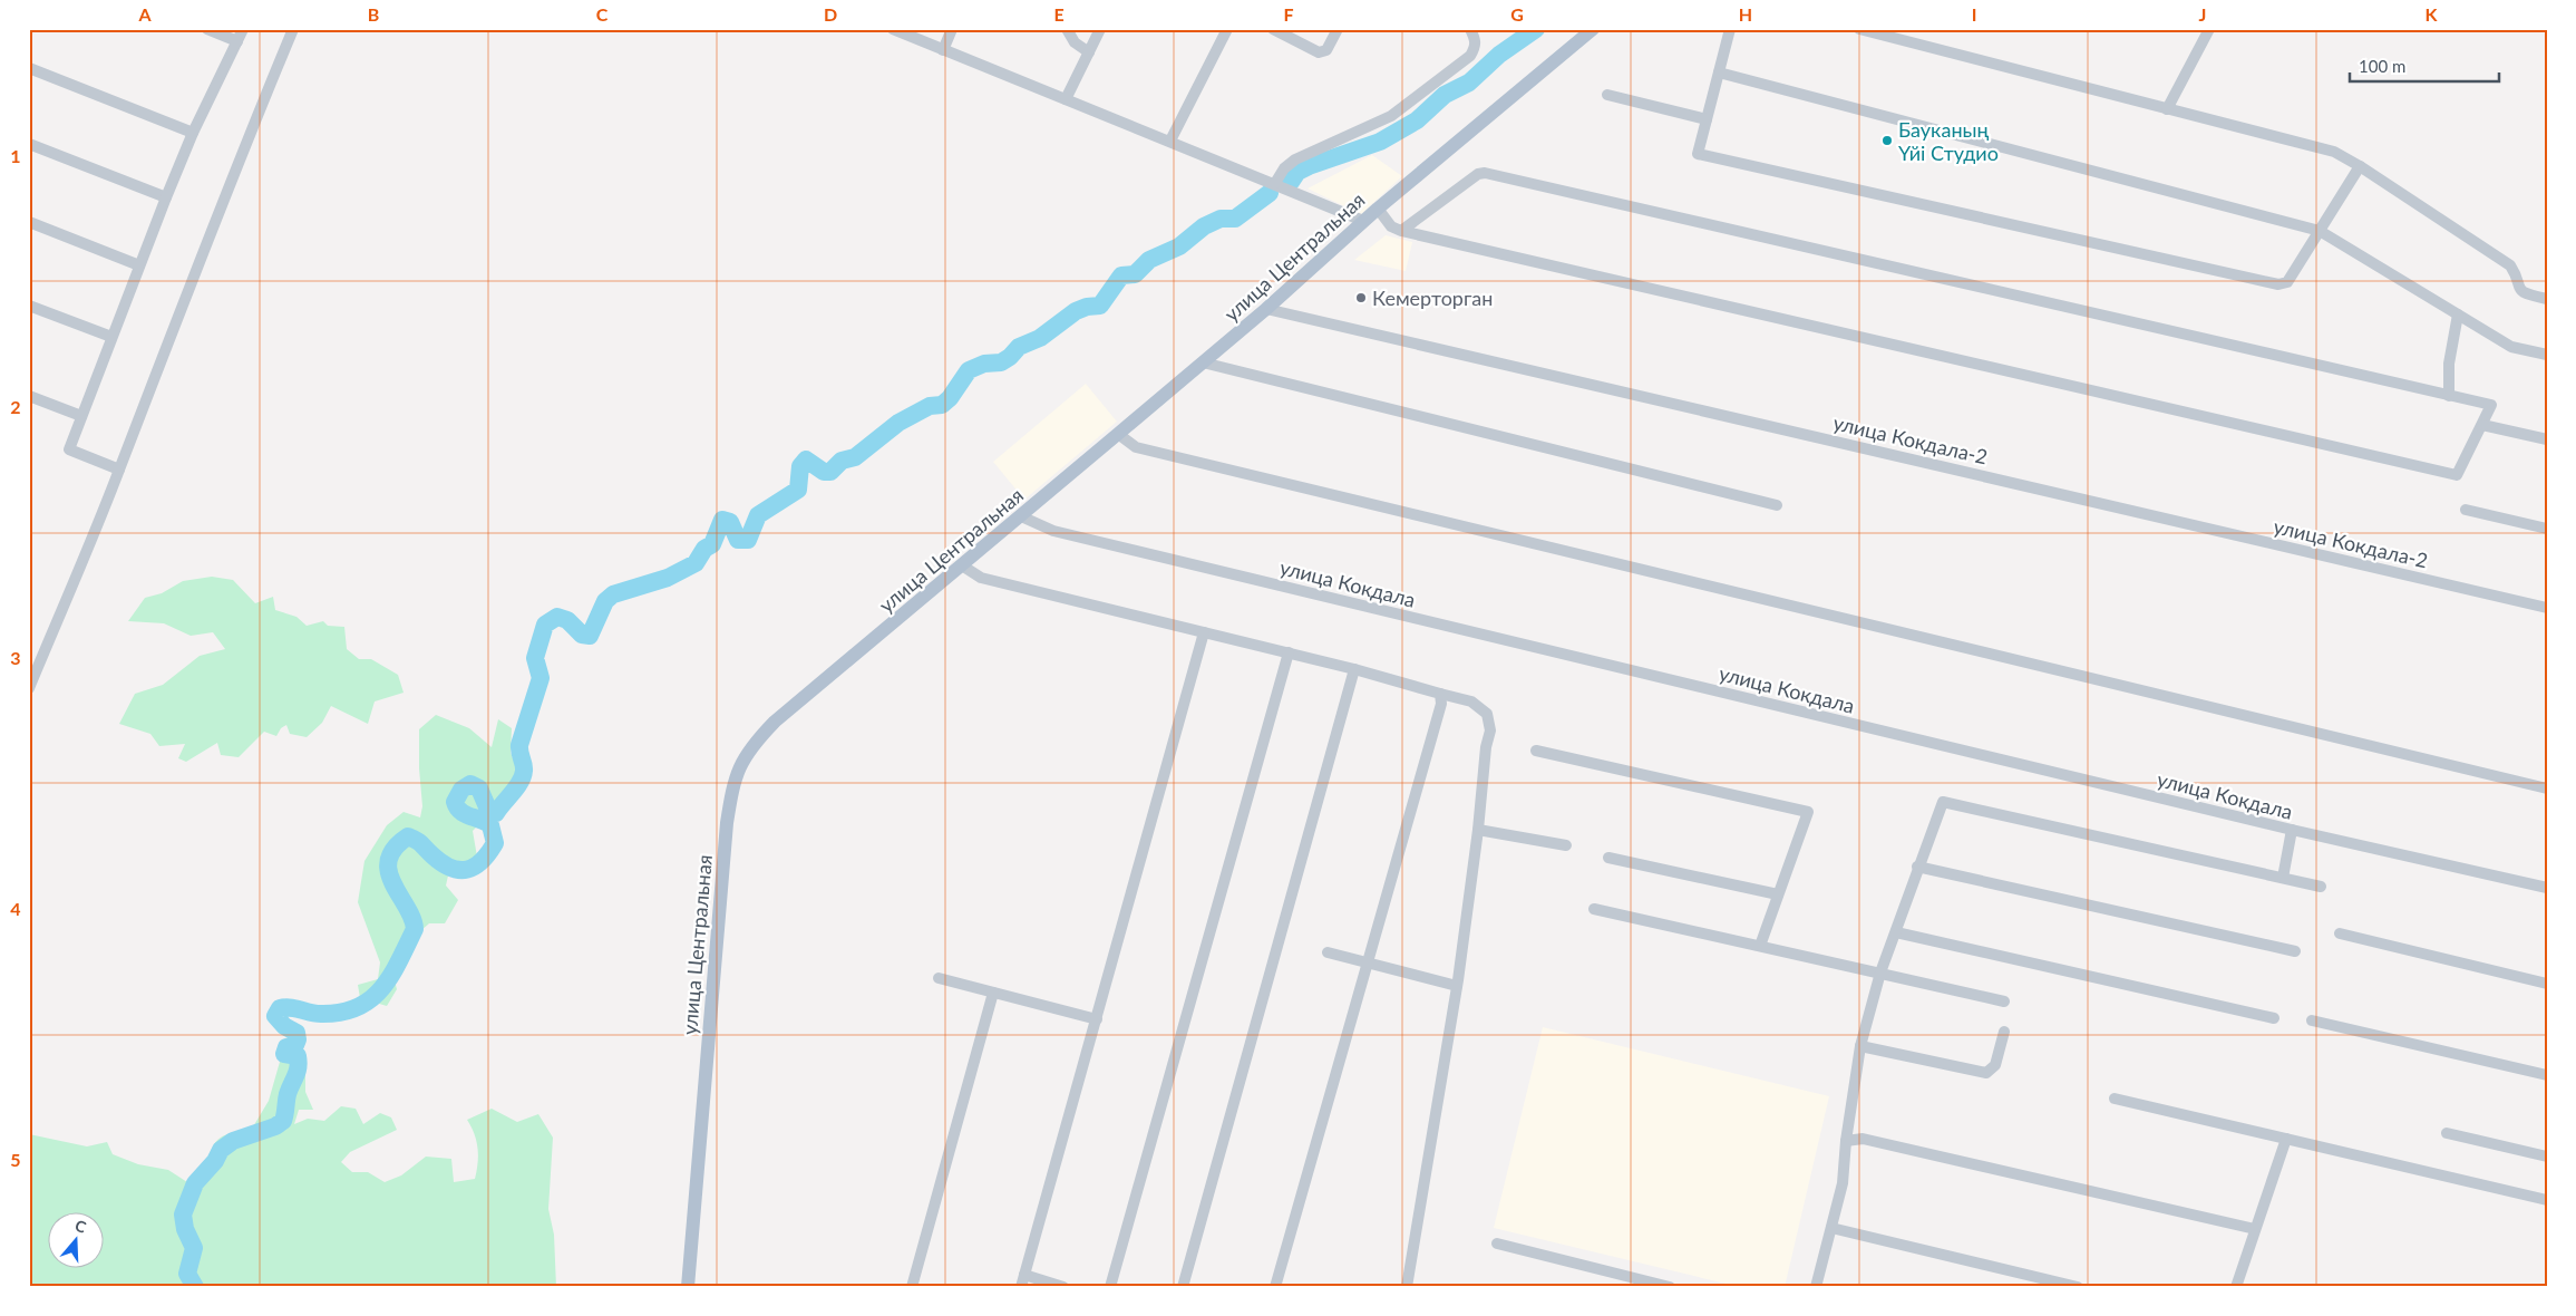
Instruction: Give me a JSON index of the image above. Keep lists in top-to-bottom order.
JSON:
{
  "streets": {
    "main road": ["улица Центральная"],
    "street": ["улица Кокдала-2", "улица Кокдала"]
  },
  "crossings": [
    ["улица Центральная", "улица Кокдала-2"],
    ["улица Центральная", "улица Кокдала"]
  ],
  "places": ["Бауканың Үйі Студио", "Кемерторган"],
  "scale_bar": "100 m",
  "north": "top",
  "grid": {
    "columns": [
      "A",
      "B",
      "C",
      "D",
      "E",
      "F",
      "G",
      "H",
      "I",
      "J",
      "K"
    ],
    "rows": [
      "1",
      "2",
      "3",
      "4",
      "5"
    ]
  }
}
